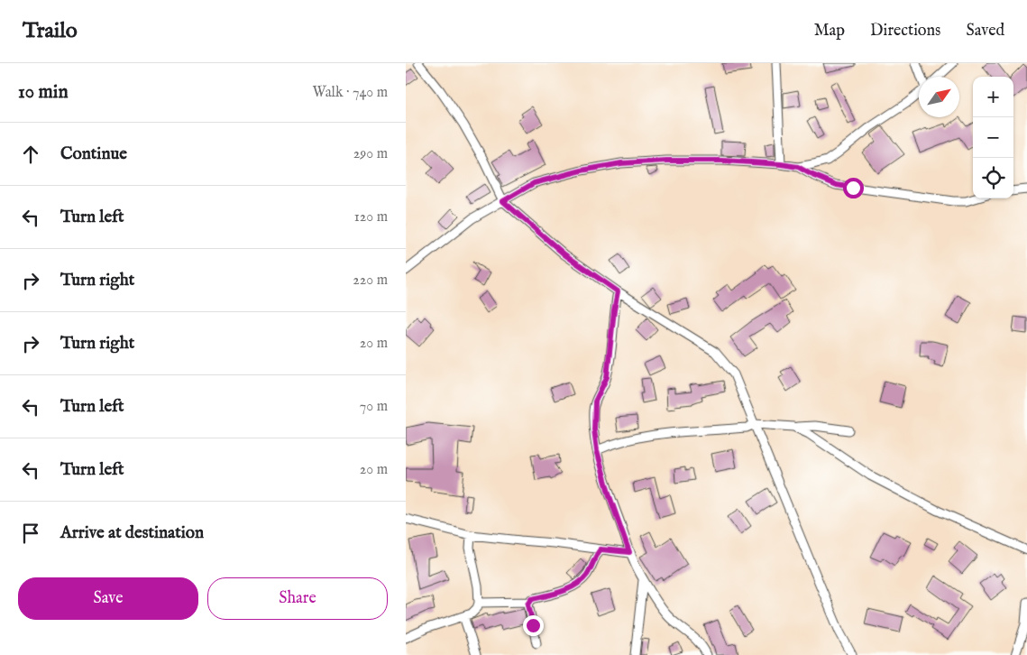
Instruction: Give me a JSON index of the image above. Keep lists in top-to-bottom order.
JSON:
{
  "north": "top right",
  "page": {
    "header": "Trailo",
    "nav": ["Map", "Directions", "Saved"],
    "heading": ["10 min", "Walk · 740 m"],
    "map_buttons": ["+", "−"],
    "list": [
      ["Continue", "290 m"],
      ["Turn left", "120 m"],
      ["Turn right", "220 m"],
      ["Turn right", "20 m"],
      ["Turn left", "70 m"],
      ["Turn left", "20 m"],
      "Arrive at destination"
    ],
    "buttons": ["Save", "Share"]
  }
}
